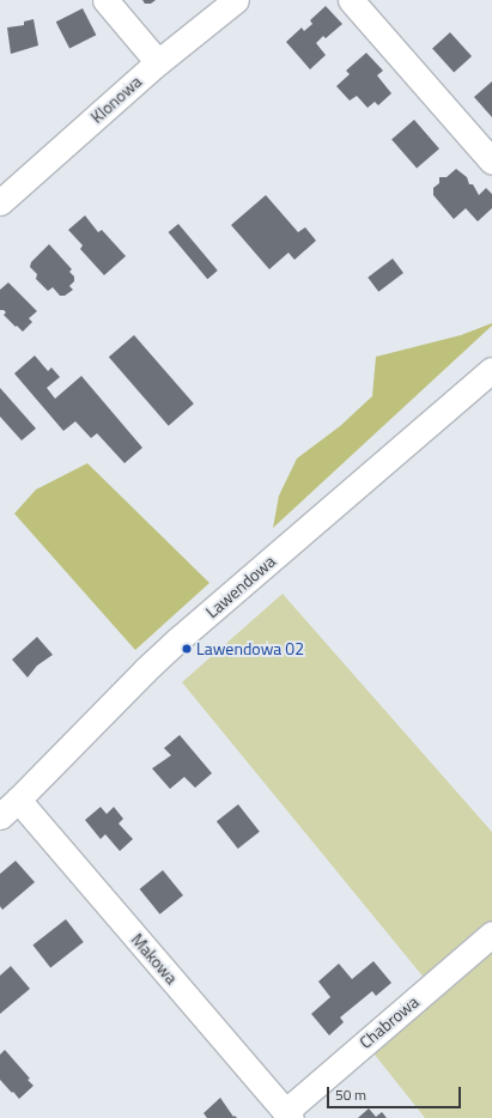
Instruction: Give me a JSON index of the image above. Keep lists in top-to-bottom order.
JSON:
{
  "streets": {
    "street": [
      "Klonowa",
      "Lawendowa",
      "Makowa",
      "Chabrowa"
    ]
  },
  "crossings": [
    ["Lawendowa", "Makowa"],
    ["Makowa", "Chabrowa"]
  ],
  "places": ["Lawendowa 02"],
  "scale_bar": "50 m"
}
